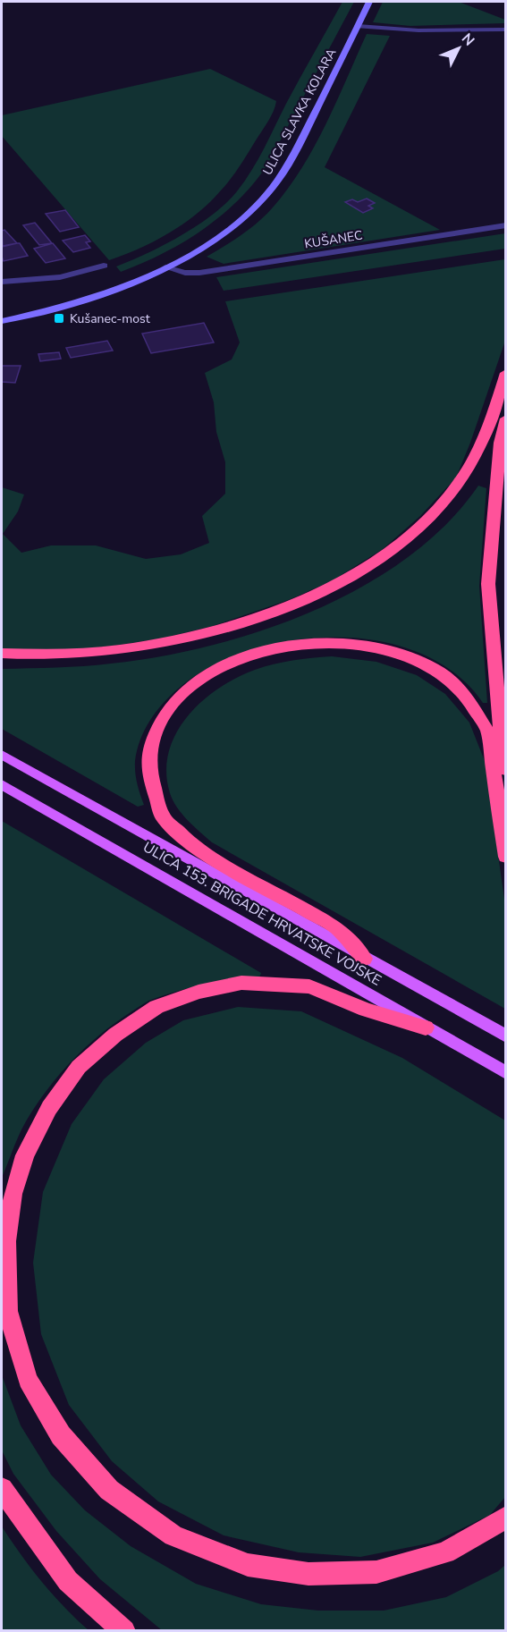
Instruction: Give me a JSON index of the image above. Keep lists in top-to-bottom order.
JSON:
{
  "streets": {
    "main road": ["ULICA SLAVKA KOLARA", "ULICA 153. BRIGADE HRVATSKE VOJSKE"],
    "street": ["KUŠANEC"]
  },
  "crossings": [
    ["ULICA SLAVKA KOLARA", "KUŠANEC"]
  ],
  "places": {
    "transit": ["Kušanec-most"]
  },
  "north": "top right"
}
